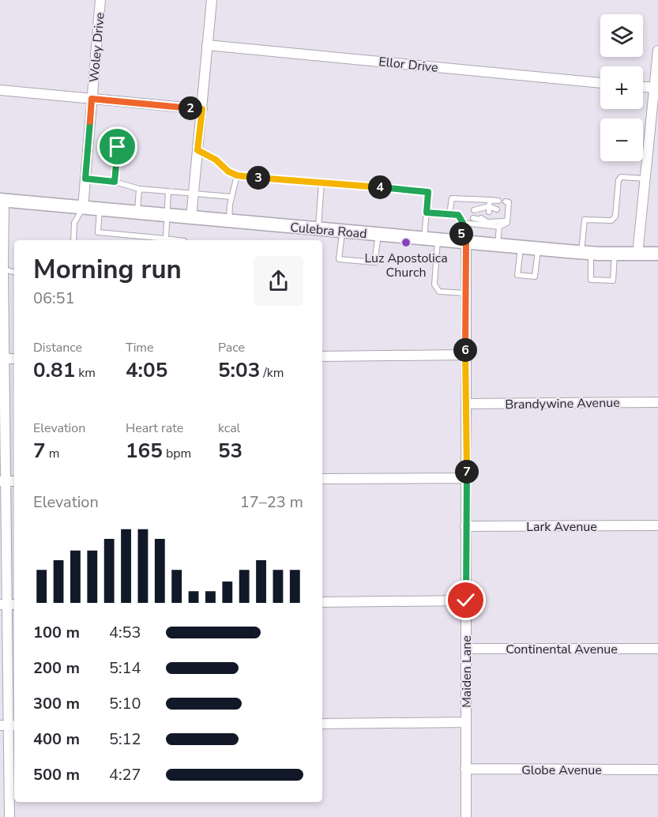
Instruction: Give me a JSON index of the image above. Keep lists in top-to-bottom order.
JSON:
{
  "streets": {
    "main road": ["Culebra Road"],
    "street": [
      "Woley Drive",
      "Ellor Drive",
      "Brandywine Avenue",
      "Lark Avenue",
      "Continental Avenue",
      "Maiden Lane",
      "Globe Avenue"
    ]
  },
  "crossings": [
    ["Woley Drive", "Culebra Road"],
    ["Culebra Road", "Maiden Lane"],
    ["Brandywine Avenue", "Maiden Lane"],
    ["Lark Avenue", "Maiden Lane"],
    ["Continental Avenue", "Maiden Lane"],
    ["Maiden Lane", "Globe Avenue"]
  ],
  "places": ["Luz Apostolica Church"],
  "page": {
    "map_buttons": ["+", "−"],
    "pins": [
      "2",
      "3",
      "4",
      "5",
      "6",
      "7"
    ],
    "heading": ["Morning run", "06:51"],
    "stats": [
      ["Distance", "0.81 km"],
      ["Time", "4:05"],
      ["Pace", "5:03 /km"],
      ["Elevation", "7 m"],
      ["Heart rate", "165 bpm"],
      ["kcal", "53"]
    ],
    "chart": ["Elevation", "17–23 m"],
    "list": [
      {
        "name": "100 m",
        "note": "4:53"
      },
      {
        "name": "200 m",
        "note": "5:14"
      },
      {
        "name": "300 m",
        "note": "5:10"
      },
      {
        "name": "400 m",
        "note": "5:12"
      },
      {
        "name": "500 m",
        "note": "4:27"
      }
    ]
  }
}
